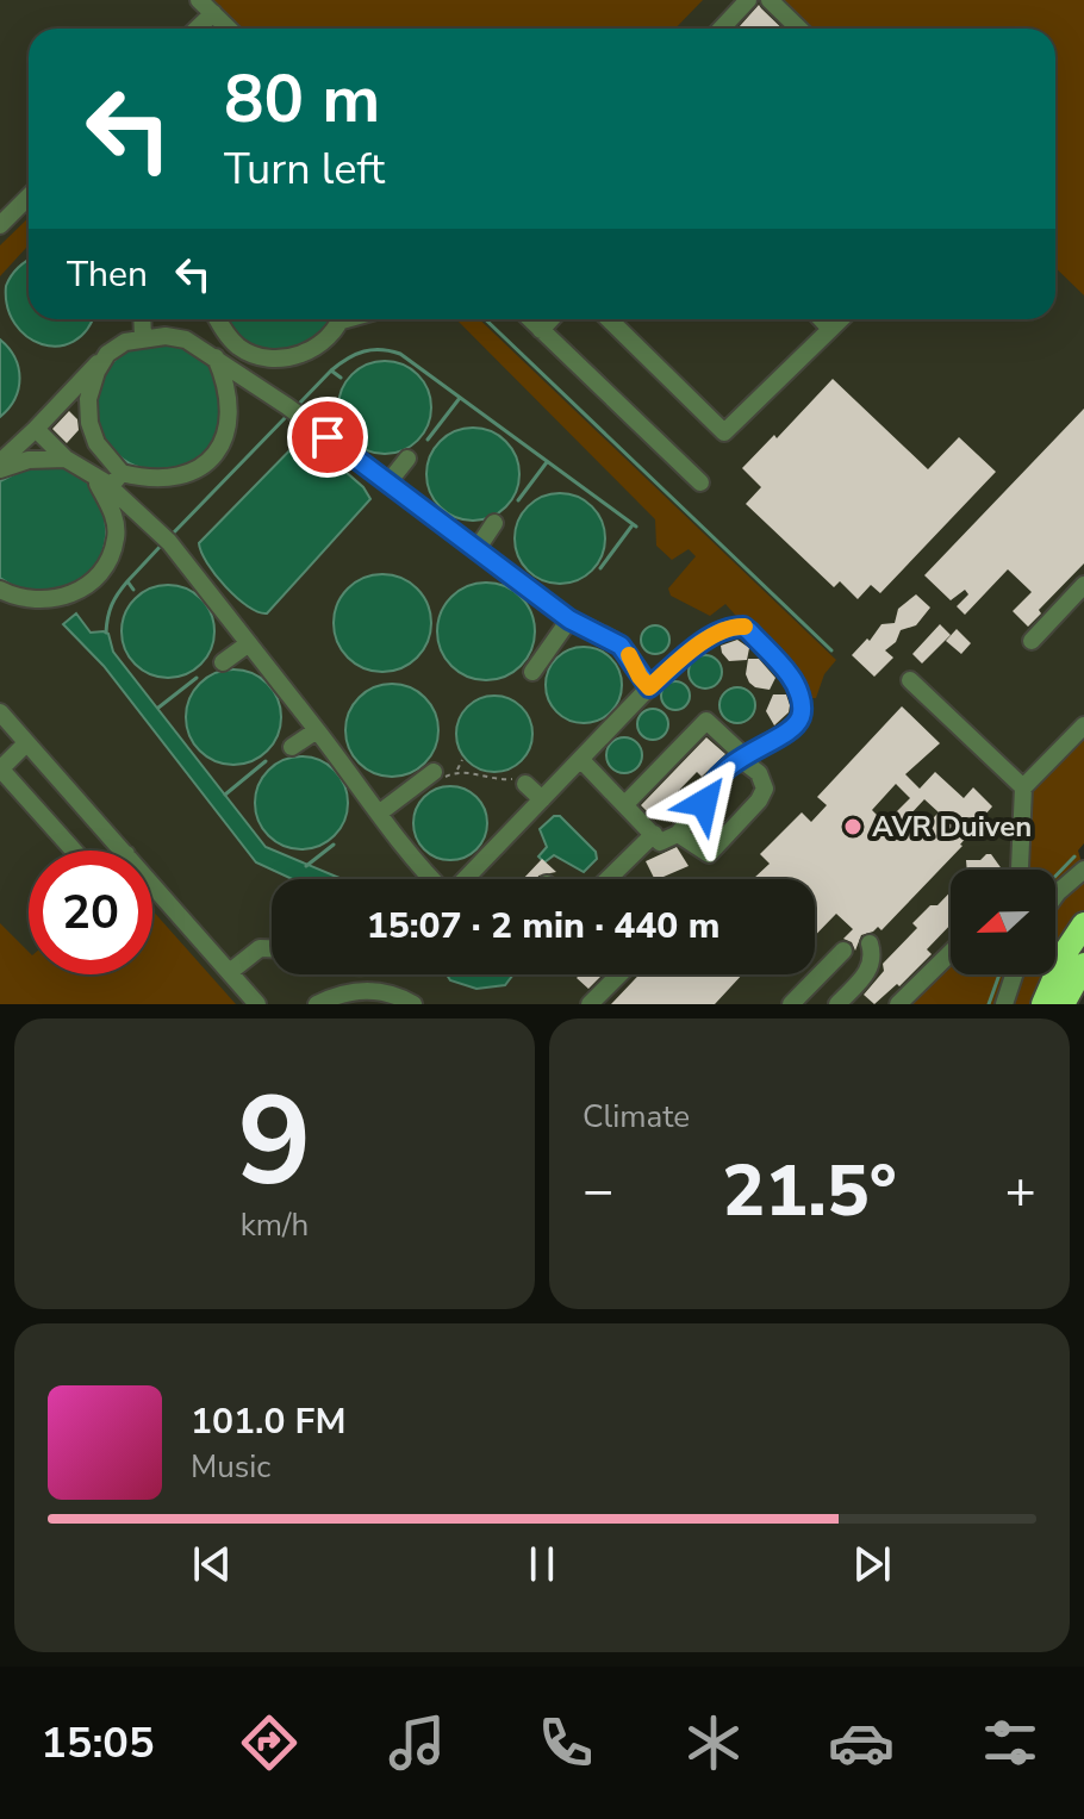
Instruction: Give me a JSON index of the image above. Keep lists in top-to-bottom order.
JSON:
{
  "places": ["AVR Duiven"],
  "north": "left",
  "page": {
    "turn": ["80 m", "Turn left"],
    "then": "Then",
    "limit": "20",
    "trip": "15:07 · 2 min · 440 m",
    "tile": [
      ["9", "km/h"],
      "Climate"
    ],
    "heat": ["−", "21.5°", "+"],
    "song": ["101.0 FM", "Music"],
    "tabs": "15:05"
  }
}
